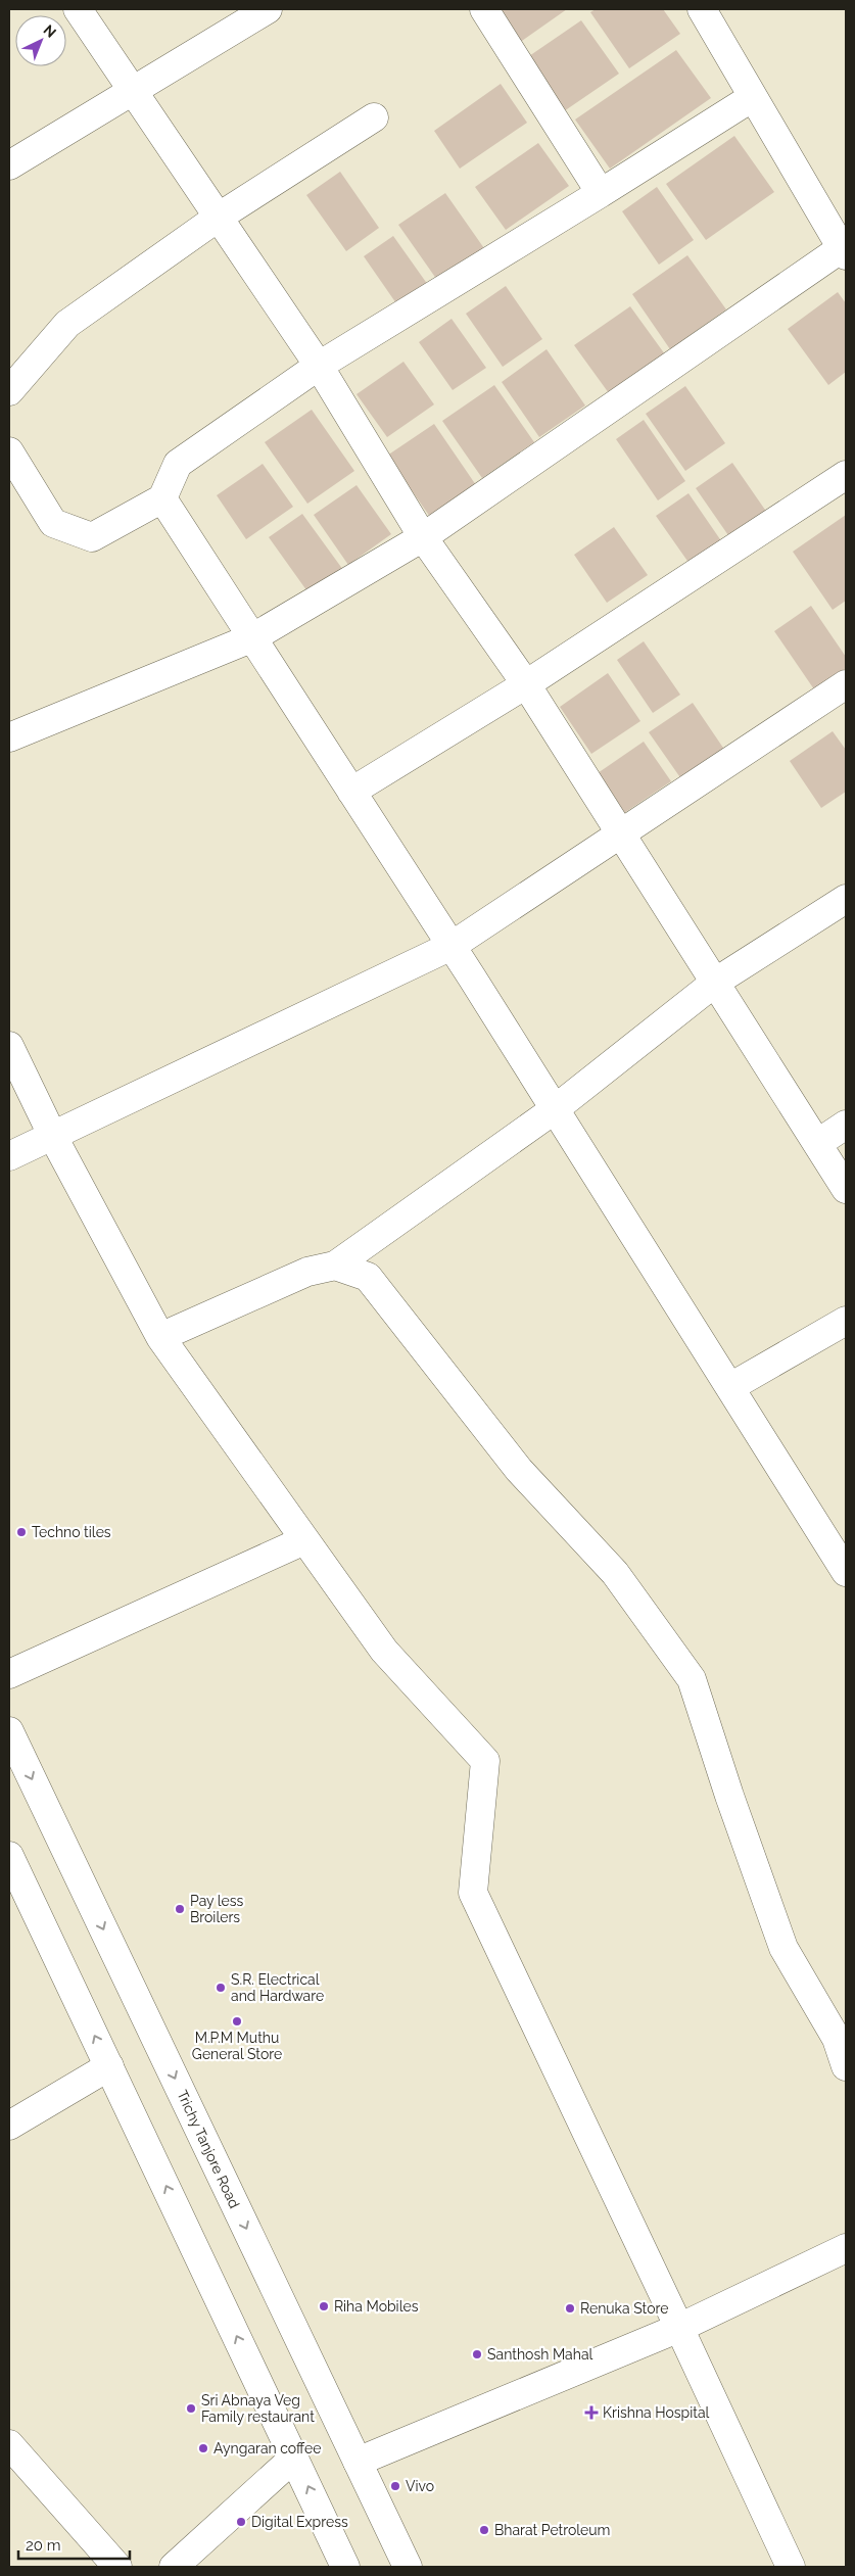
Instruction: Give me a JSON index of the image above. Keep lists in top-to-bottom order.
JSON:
{
  "streets": {
    "main road": ["Trichy Tanjore Road"]
  },
  "places": {
    "other": [
      "Techno tiles",
      "Pay less Broilers",
      "S.R. Electrical and Hardware",
      "M.P.M Muthu General Store",
      "Riha Mobiles",
      "Renuka Store",
      "Santhosh Mahal",
      "Sri Abnaya Veg Family restaurant",
      "Ayngaran coffee",
      "Vivo",
      "Digital Express",
      "Bharat Petroleum"
    ],
    "health": ["Krishna Hospital"]
  },
  "scale_bar": "20 m",
  "north": "top right"
}
